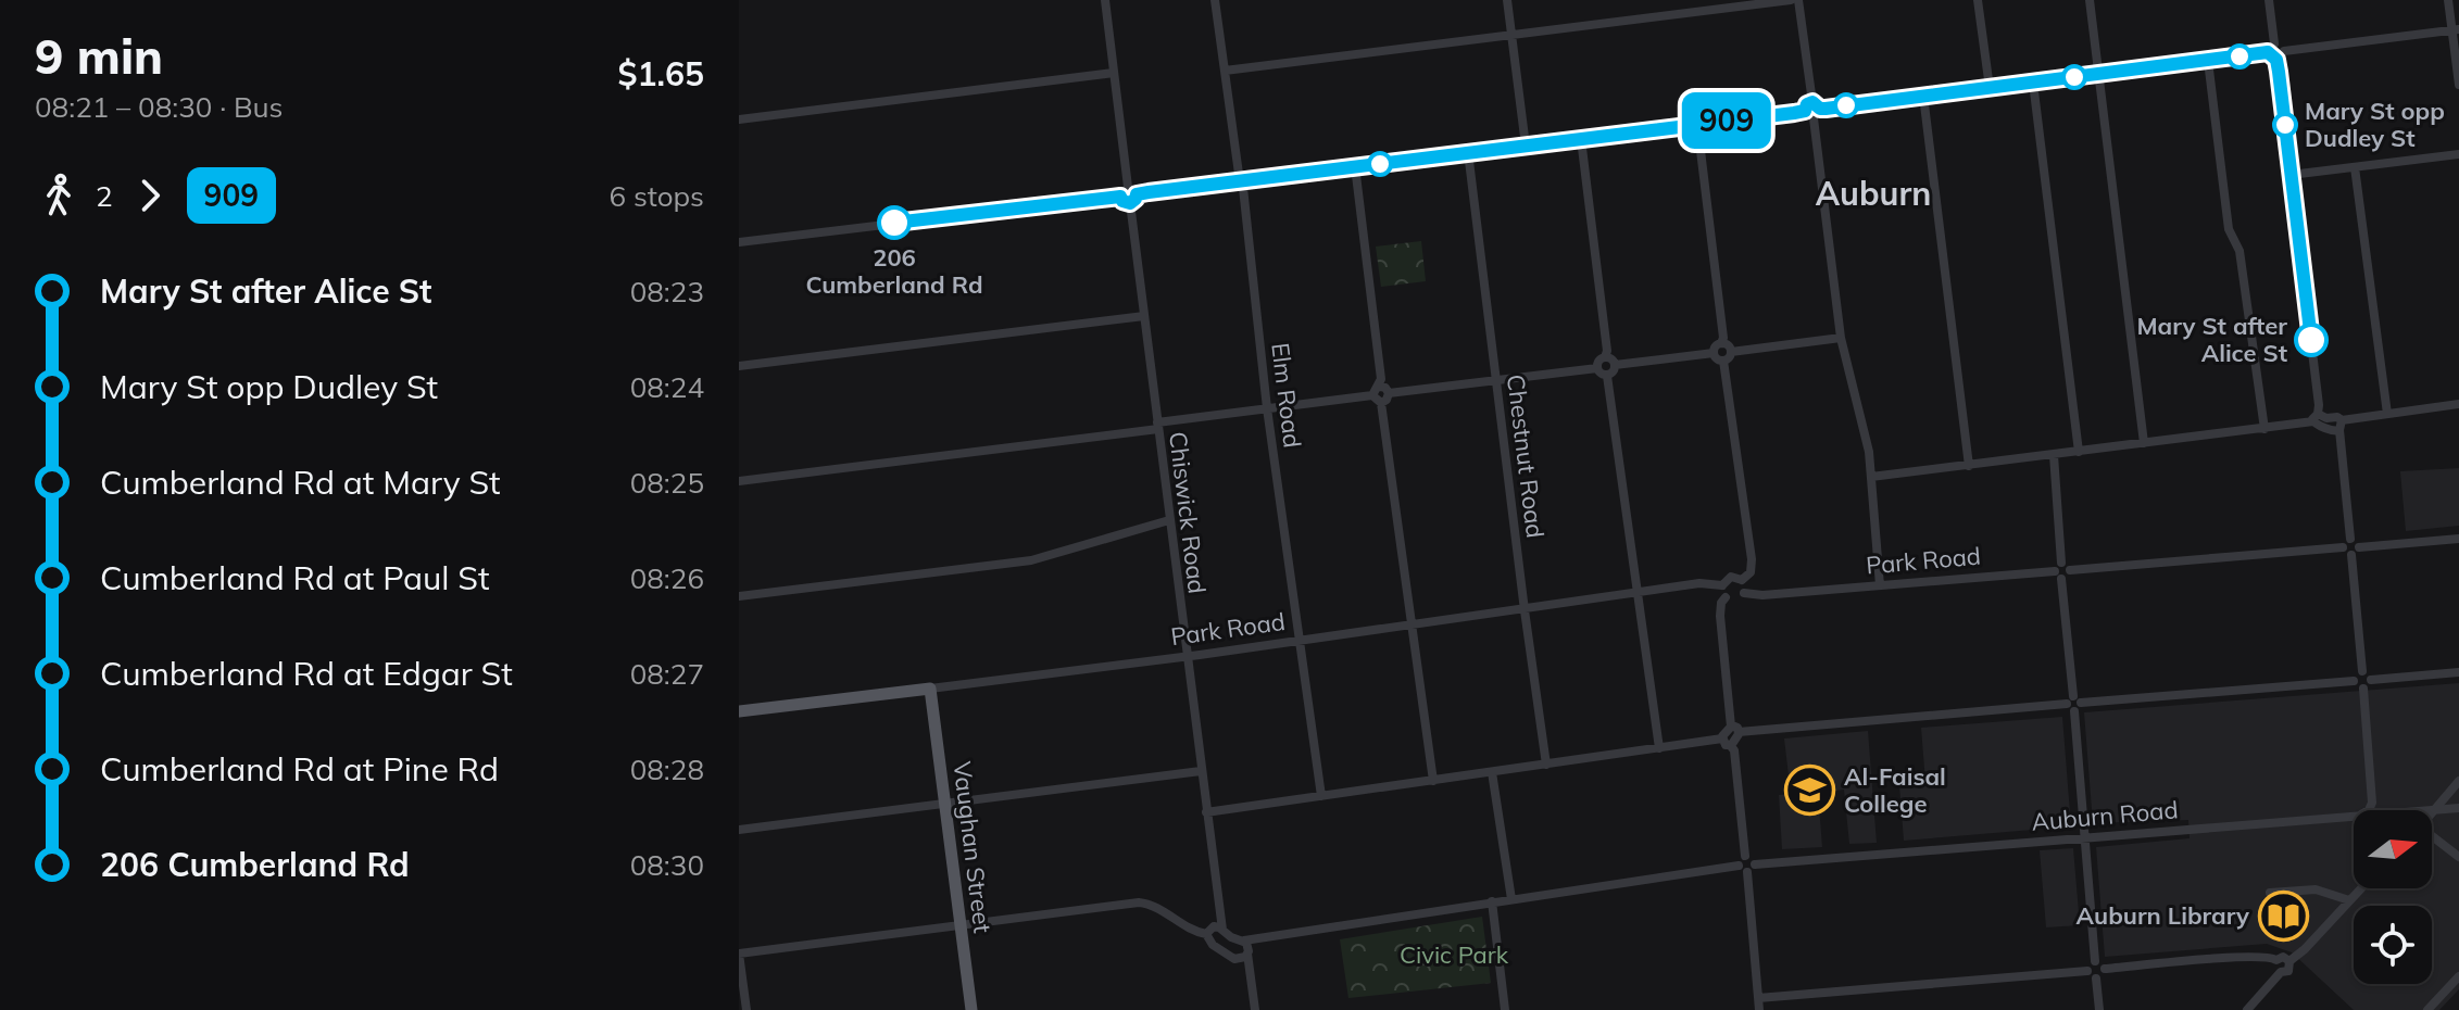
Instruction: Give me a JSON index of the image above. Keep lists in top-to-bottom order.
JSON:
{
  "streets": {
    "main road": ["Park Road", "Vaughan Street"],
    "street": [
      "Elm Road",
      "Chestnut Road",
      "Chiswick Road",
      "Auburn Road"
    ]
  },
  "crossings": [
    ["Elm Road", "Park Road"],
    ["Chestnut Road", "Park Road"],
    ["Chiswick Road", "Park Road"],
    ["Park Road", "Vaughan Street"]
  ],
  "districts": ["Auburn"],
  "parks": ["Civic Park"],
  "places": {
    "other": ["Mary St opp Dudley St", "206 Cumberland Rd", "Mary St after Alice St"],
    "school or university": ["Al-Faisal College"],
    "library": ["Auburn Library"]
  },
  "lines": ["bus line 909"],
  "north": "right",
  "page": {
    "heading": ["9 min", "08:21 – 08:30 · Bus", "$1.65"],
    "on_map": "909",
    "legs": ["2", "909", "6 stops"],
    "list": [
      {
        "name": "Mary St after Alice St",
        "value": "08:23"
      },
      {
        "name": "Mary St opp Dudley St",
        "value": "08:24"
      },
      {
        "name": "Cumberland Rd at Mary St",
        "value": "08:25"
      },
      {
        "name": "Cumberland Rd at Paul St",
        "value": "08:26"
      },
      {
        "name": "Cumberland Rd at Edgar St",
        "value": "08:27"
      },
      {
        "name": "Cumberland Rd at Pine Rd",
        "value": "08:28"
      },
      {
        "name": "206 Cumberland Rd",
        "value": "08:30"
      }
    ]
  }
}
